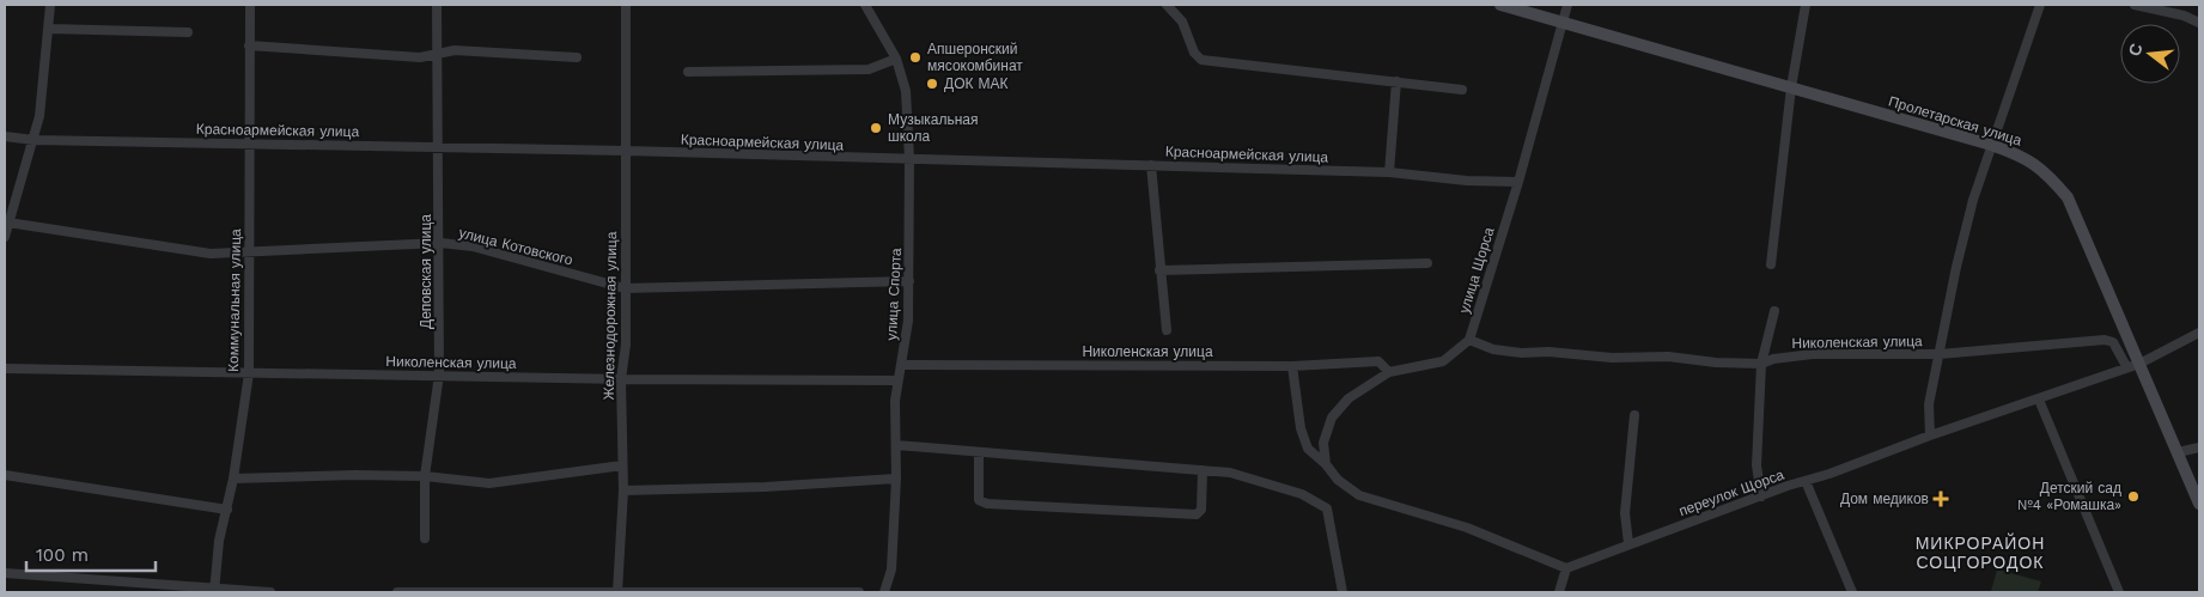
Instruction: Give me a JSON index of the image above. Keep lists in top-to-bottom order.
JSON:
{
  "streets": {
    "street": [
      "Пролетарская улица",
      "Красноармейская улица",
      "улица Котовского",
      "улица Щорса",
      "Деповская улица",
      "улица Спорта",
      "Коммунальная улица",
      "Железнодорожная улица",
      "Николенская улица",
      "переулок Щорса"
    ]
  },
  "crossings": [
    ["Пролетарская улица", "улица Щорса"],
    ["Пролетарская улица", "переулок Щорса"],
    ["Красноармейская улица", "улица Щорса"],
    ["Красноармейская улица", "Деповская улица"],
    ["Красноармейская улица", "улица Спорта"],
    ["Красноармейская улица", "Коммунальная улица"],
    ["Красноармейская улица", "Железнодорожная улица"],
    ["улица Котовского", "Деповская улица"],
    ["улица Котовского", "улица Спорта"],
    ["улица Котовского", "Коммунальная улица"],
    ["улица Котовского", "Железнодорожная улица"],
    ["улица Щорса", "Николенская улица"],
    ["Деповская улица", "Николенская улица"],
    ["улица Спорта", "Николенская улица"],
    ["Коммунальная улица", "Николенская улица"],
    ["Железнодорожная улица", "Николенская улица"],
    ["Николенская улица", "переулок Щорса"]
  ],
  "districts": ["МИКРОРАЙОН СОЦГОРОДОК"],
  "places": {
    "other": [
      "Апшеронский мясокомбинат",
      "ДОК МАК",
      "Музыкальная школа",
      "Детский сад №4 «Ромашка»"
    ],
    "health": ["Дом медиков"]
  },
  "scale_bar": "100 m",
  "north": "left"
}
